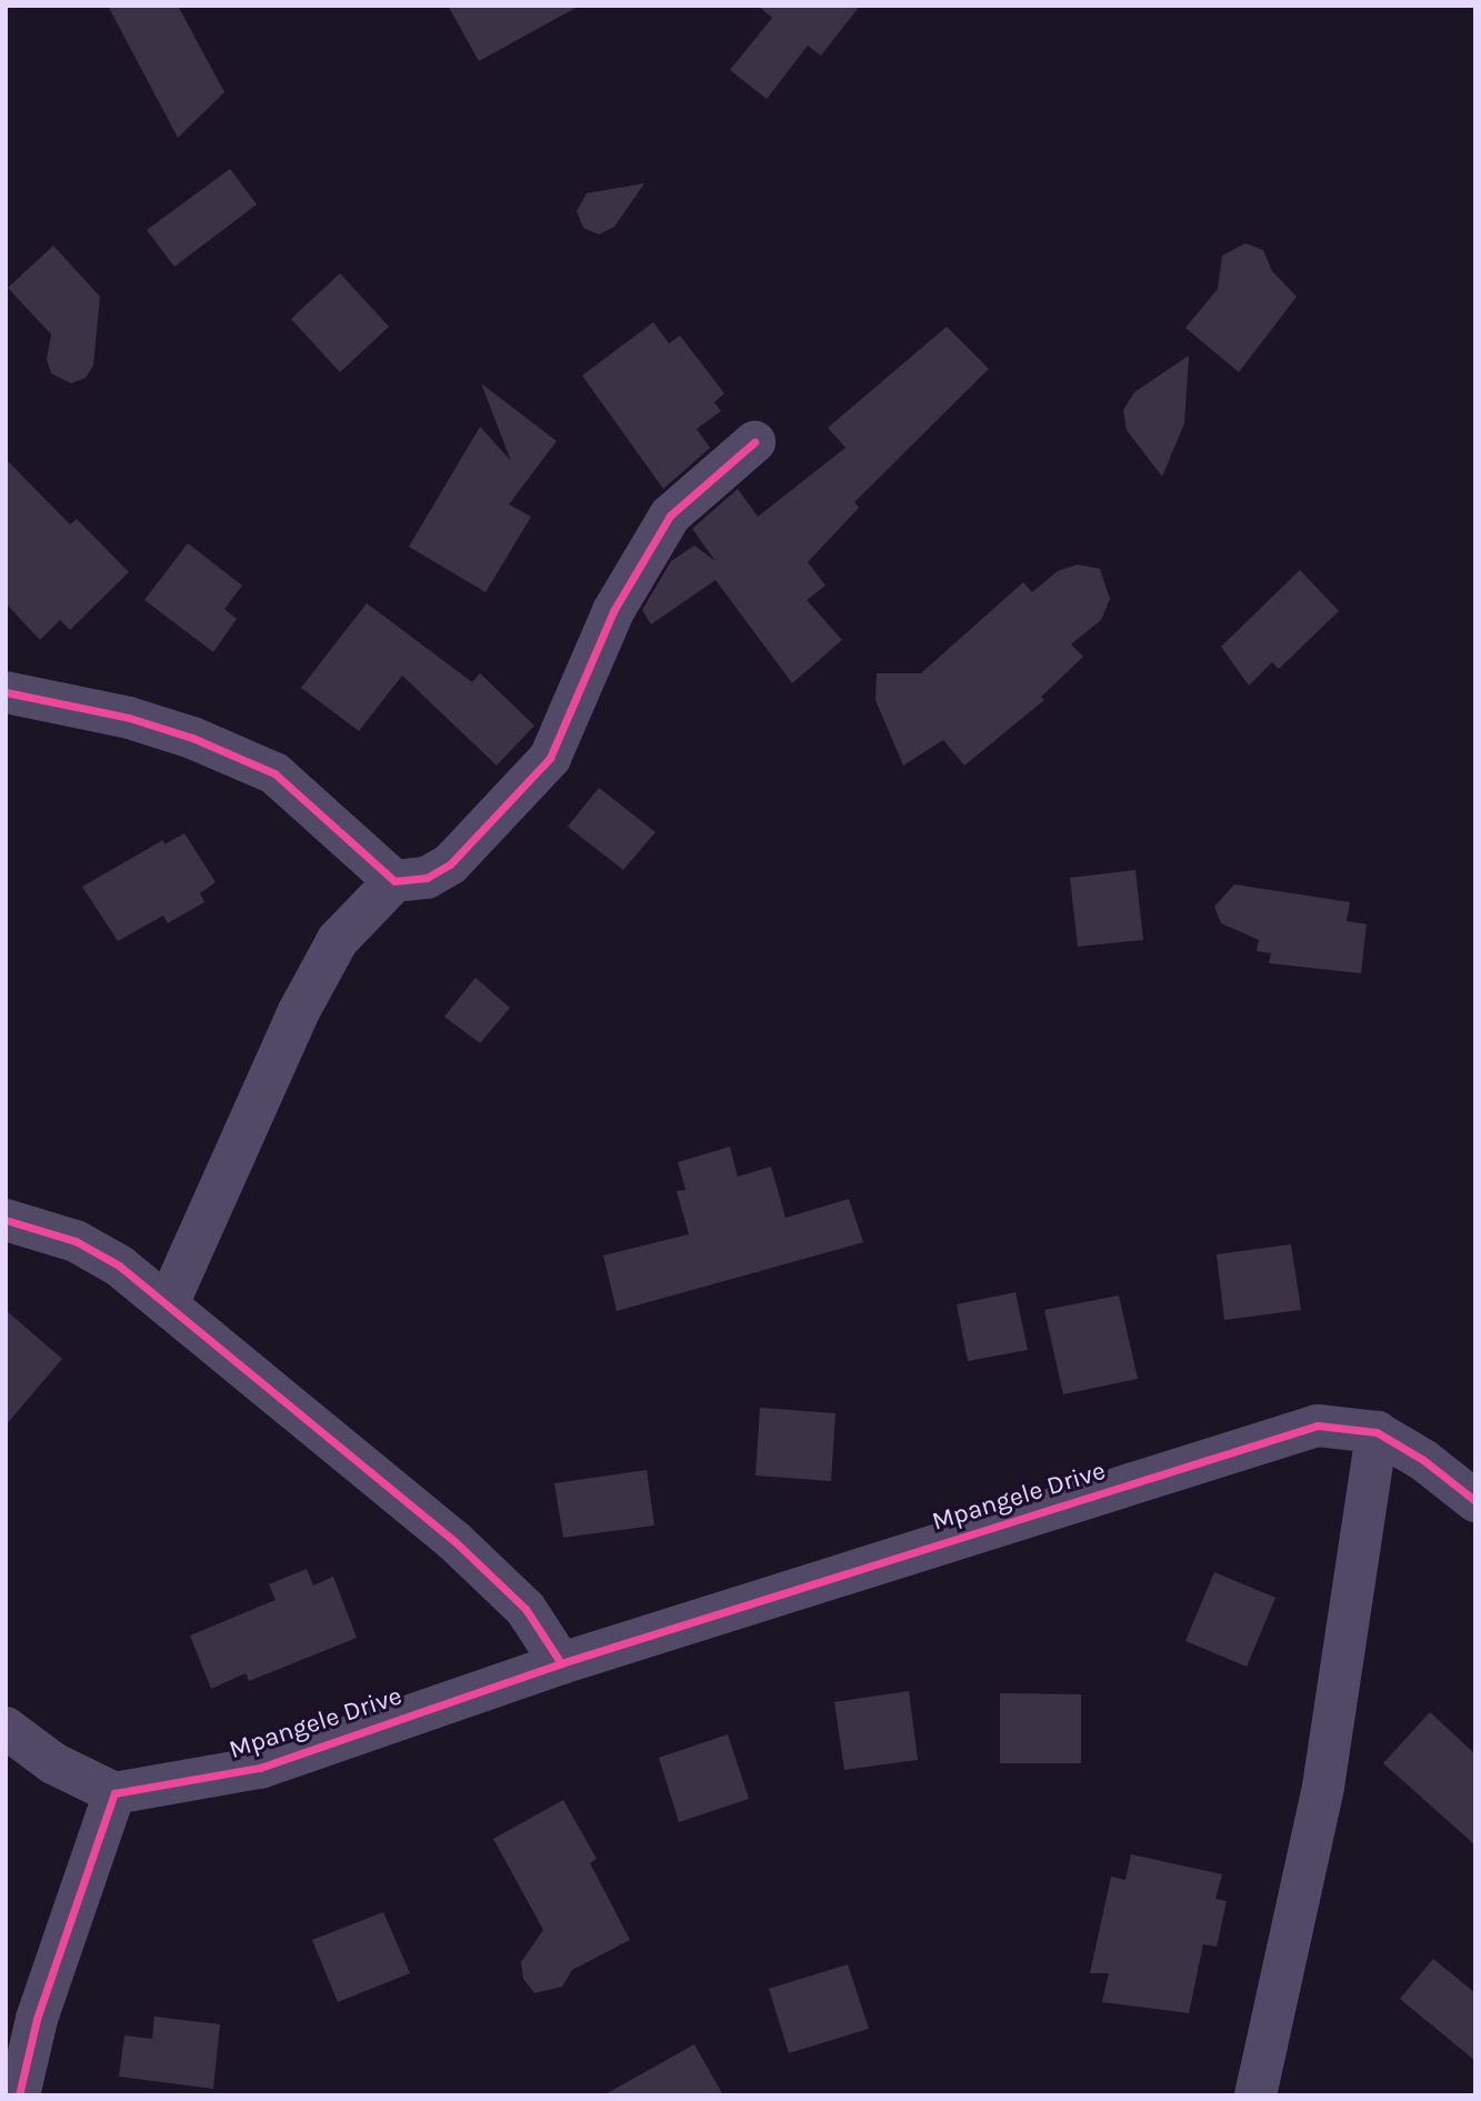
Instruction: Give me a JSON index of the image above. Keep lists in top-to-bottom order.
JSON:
{
  "streets": {
    "street": ["Mpangele Drive"]
  }
}
